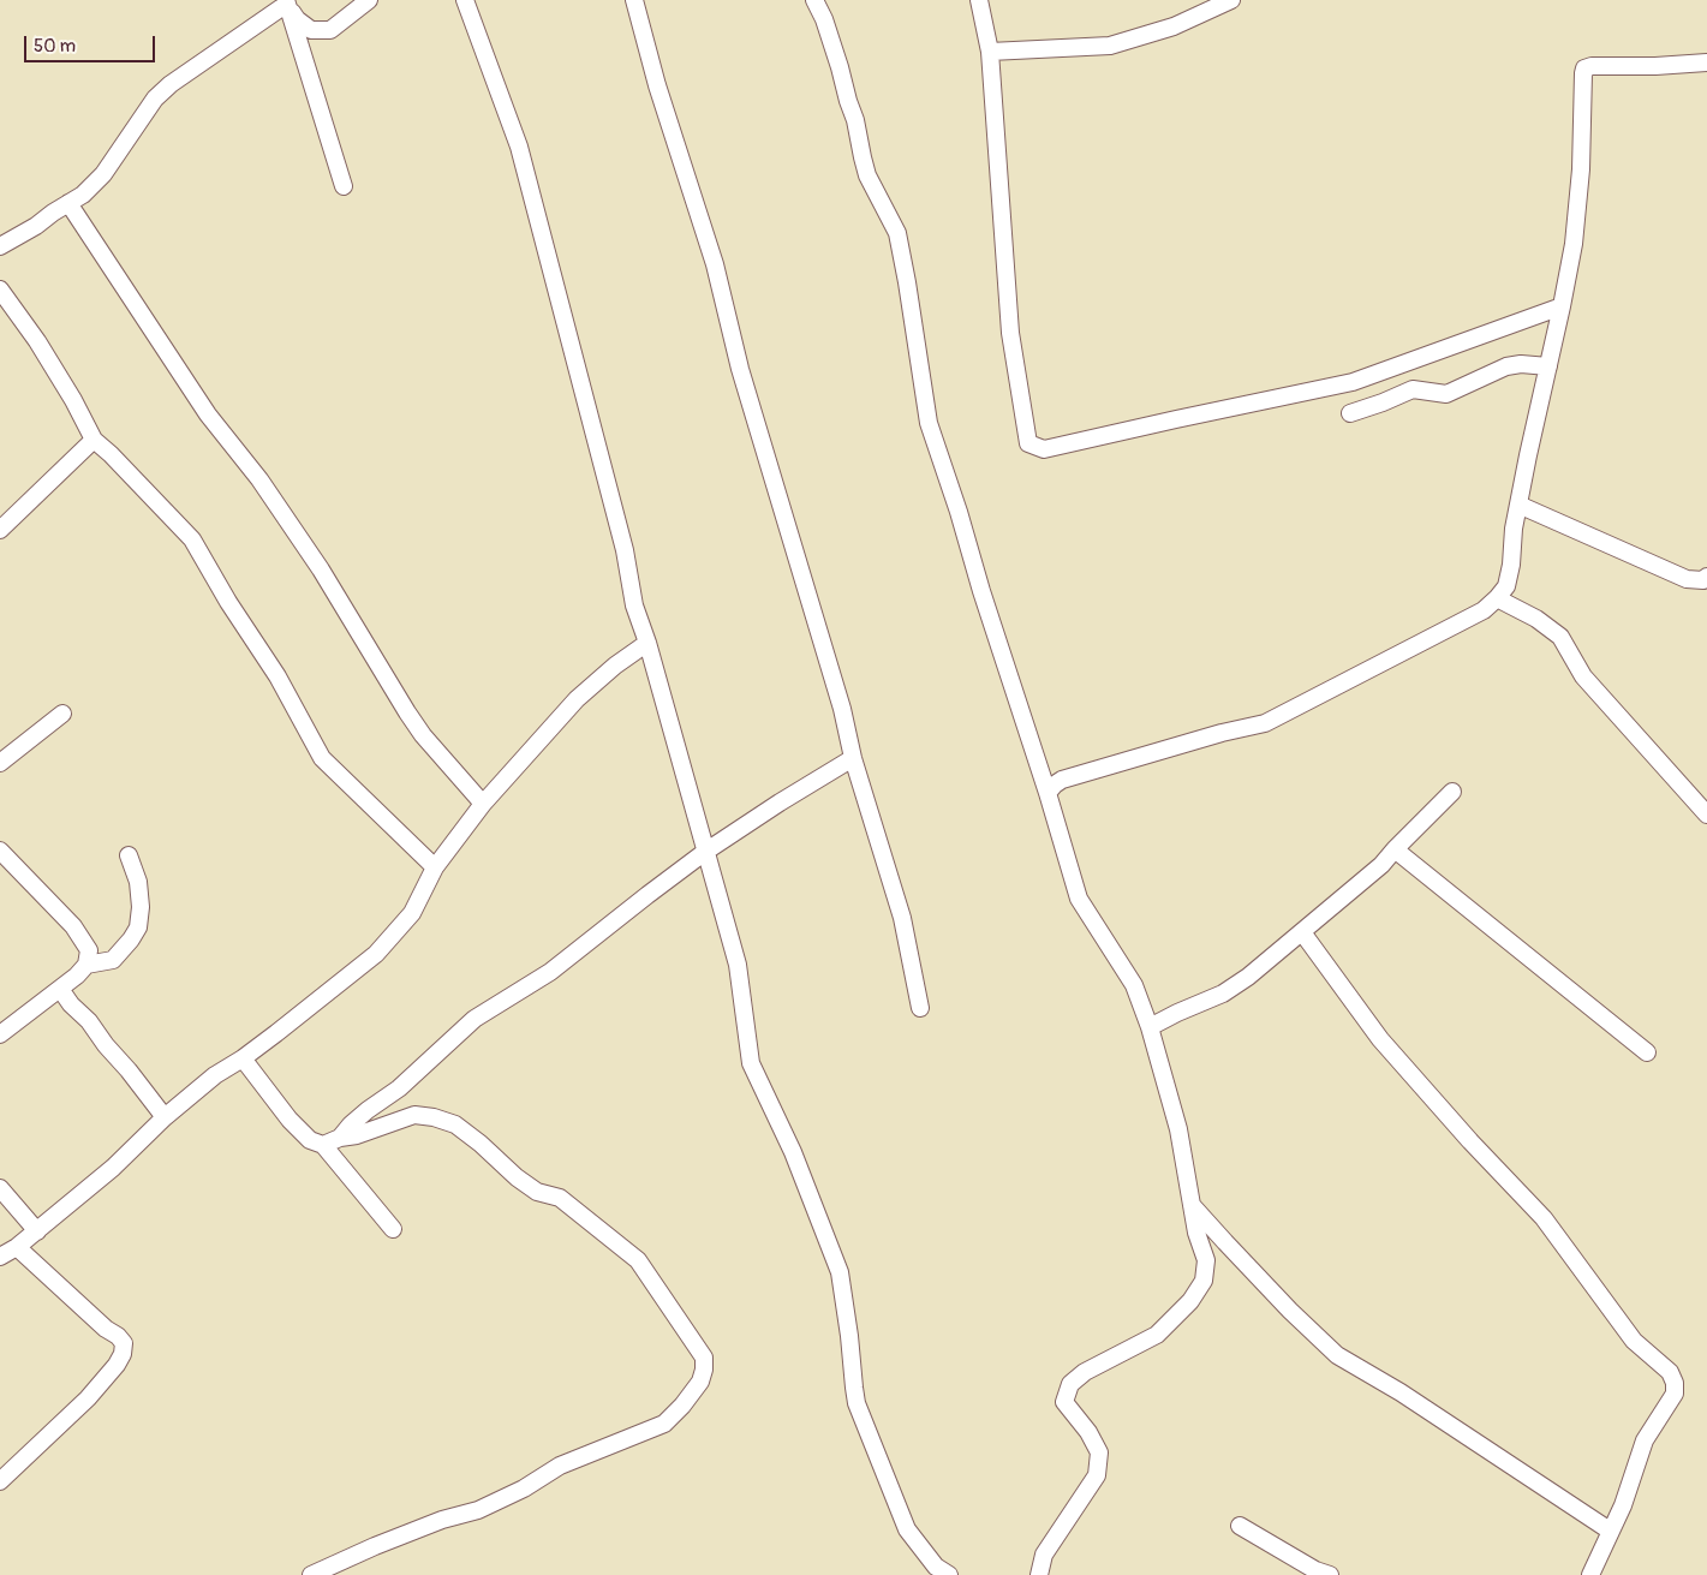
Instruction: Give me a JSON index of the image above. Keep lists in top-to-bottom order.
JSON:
{
  "scale_bar": "50 m"
}
